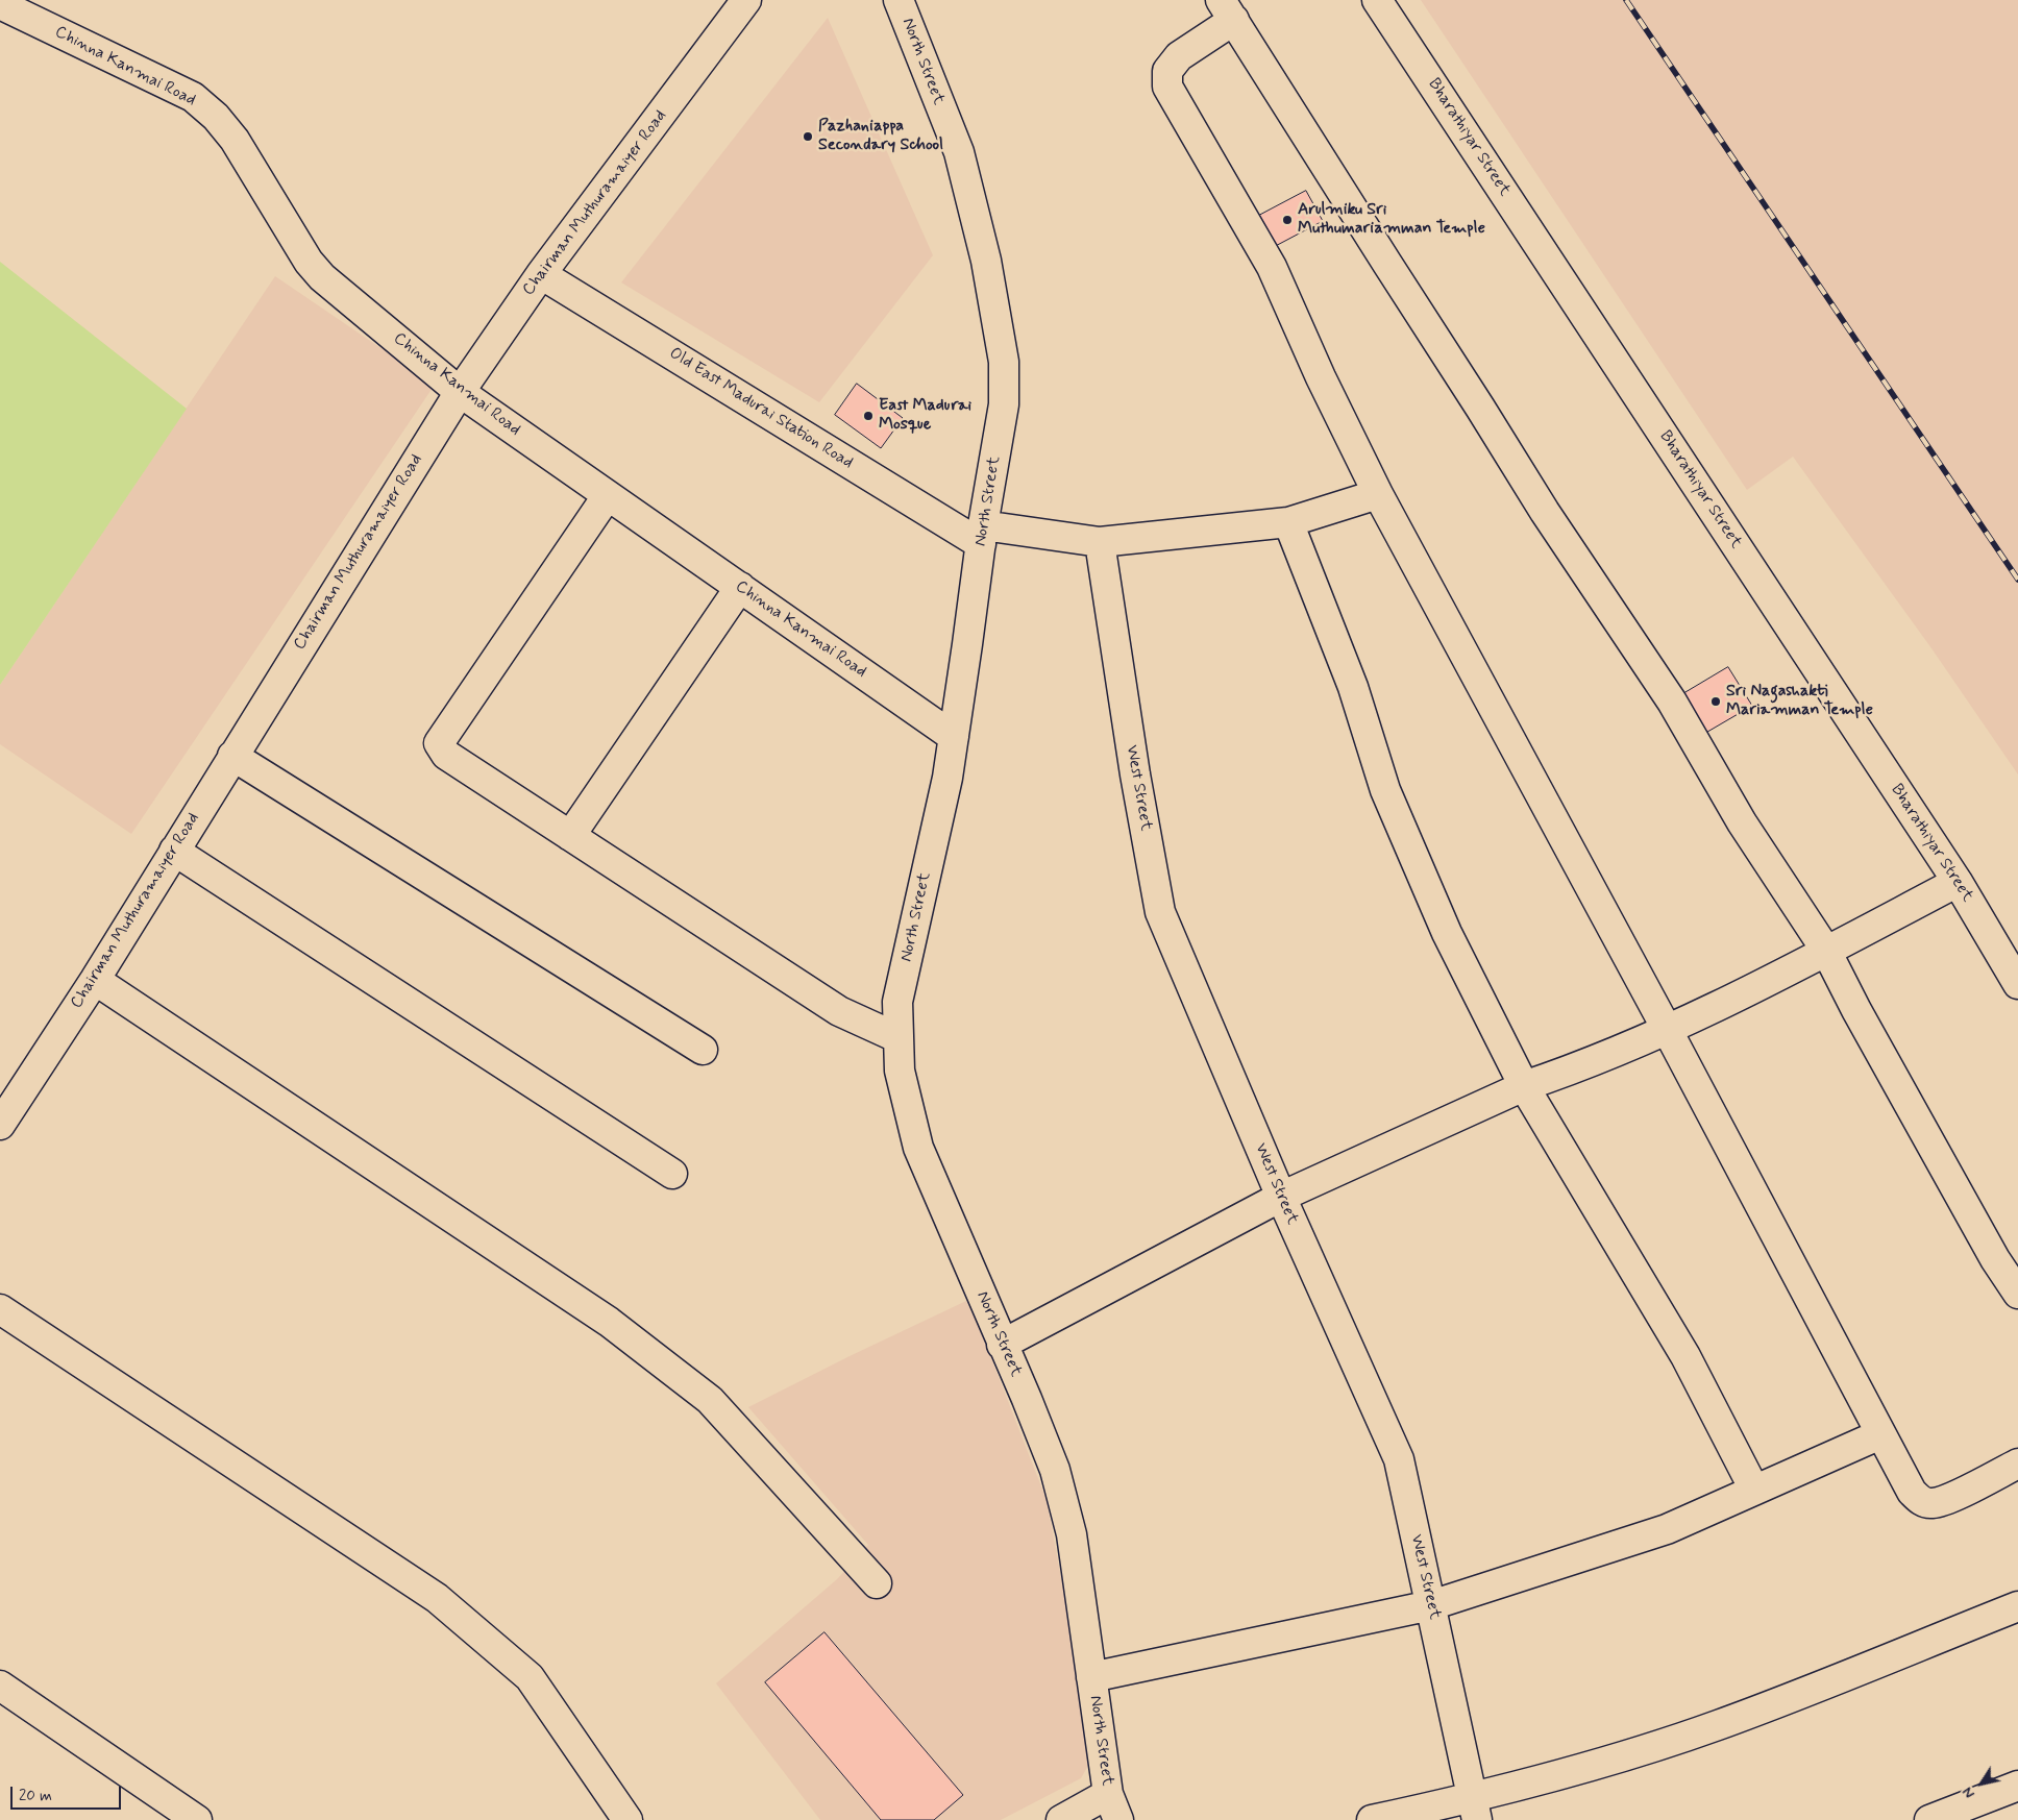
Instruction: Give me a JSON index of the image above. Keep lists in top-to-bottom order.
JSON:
{
  "streets": {
    "street": [
      "North Street",
      "Chinna Kanmai Road",
      "Bharathiyar Street",
      "Chairman Muthuramaiyer Road",
      "Old East Madurai Station Road",
      "West Street"
    ]
  },
  "crossings": [
    ["North Street", "Chinna Kanmai Road"],
    ["North Street", "Old East Madurai Station Road"],
    ["Chinna Kanmai Road", "Chairman Muthuramaiyer Road"],
    ["Chairman Muthuramaiyer Road", "Old East Madurai Station Road"]
  ],
  "places": [
    "Pazhaniappa Secondary School",
    "Arulmiku Sri Muthumariamman Temple",
    "East Madurai Mosque",
    "Sri Nagashakti Mariamman Temple"
  ],
  "scale_bar": "20 m",
  "north": "bottom left"
}
